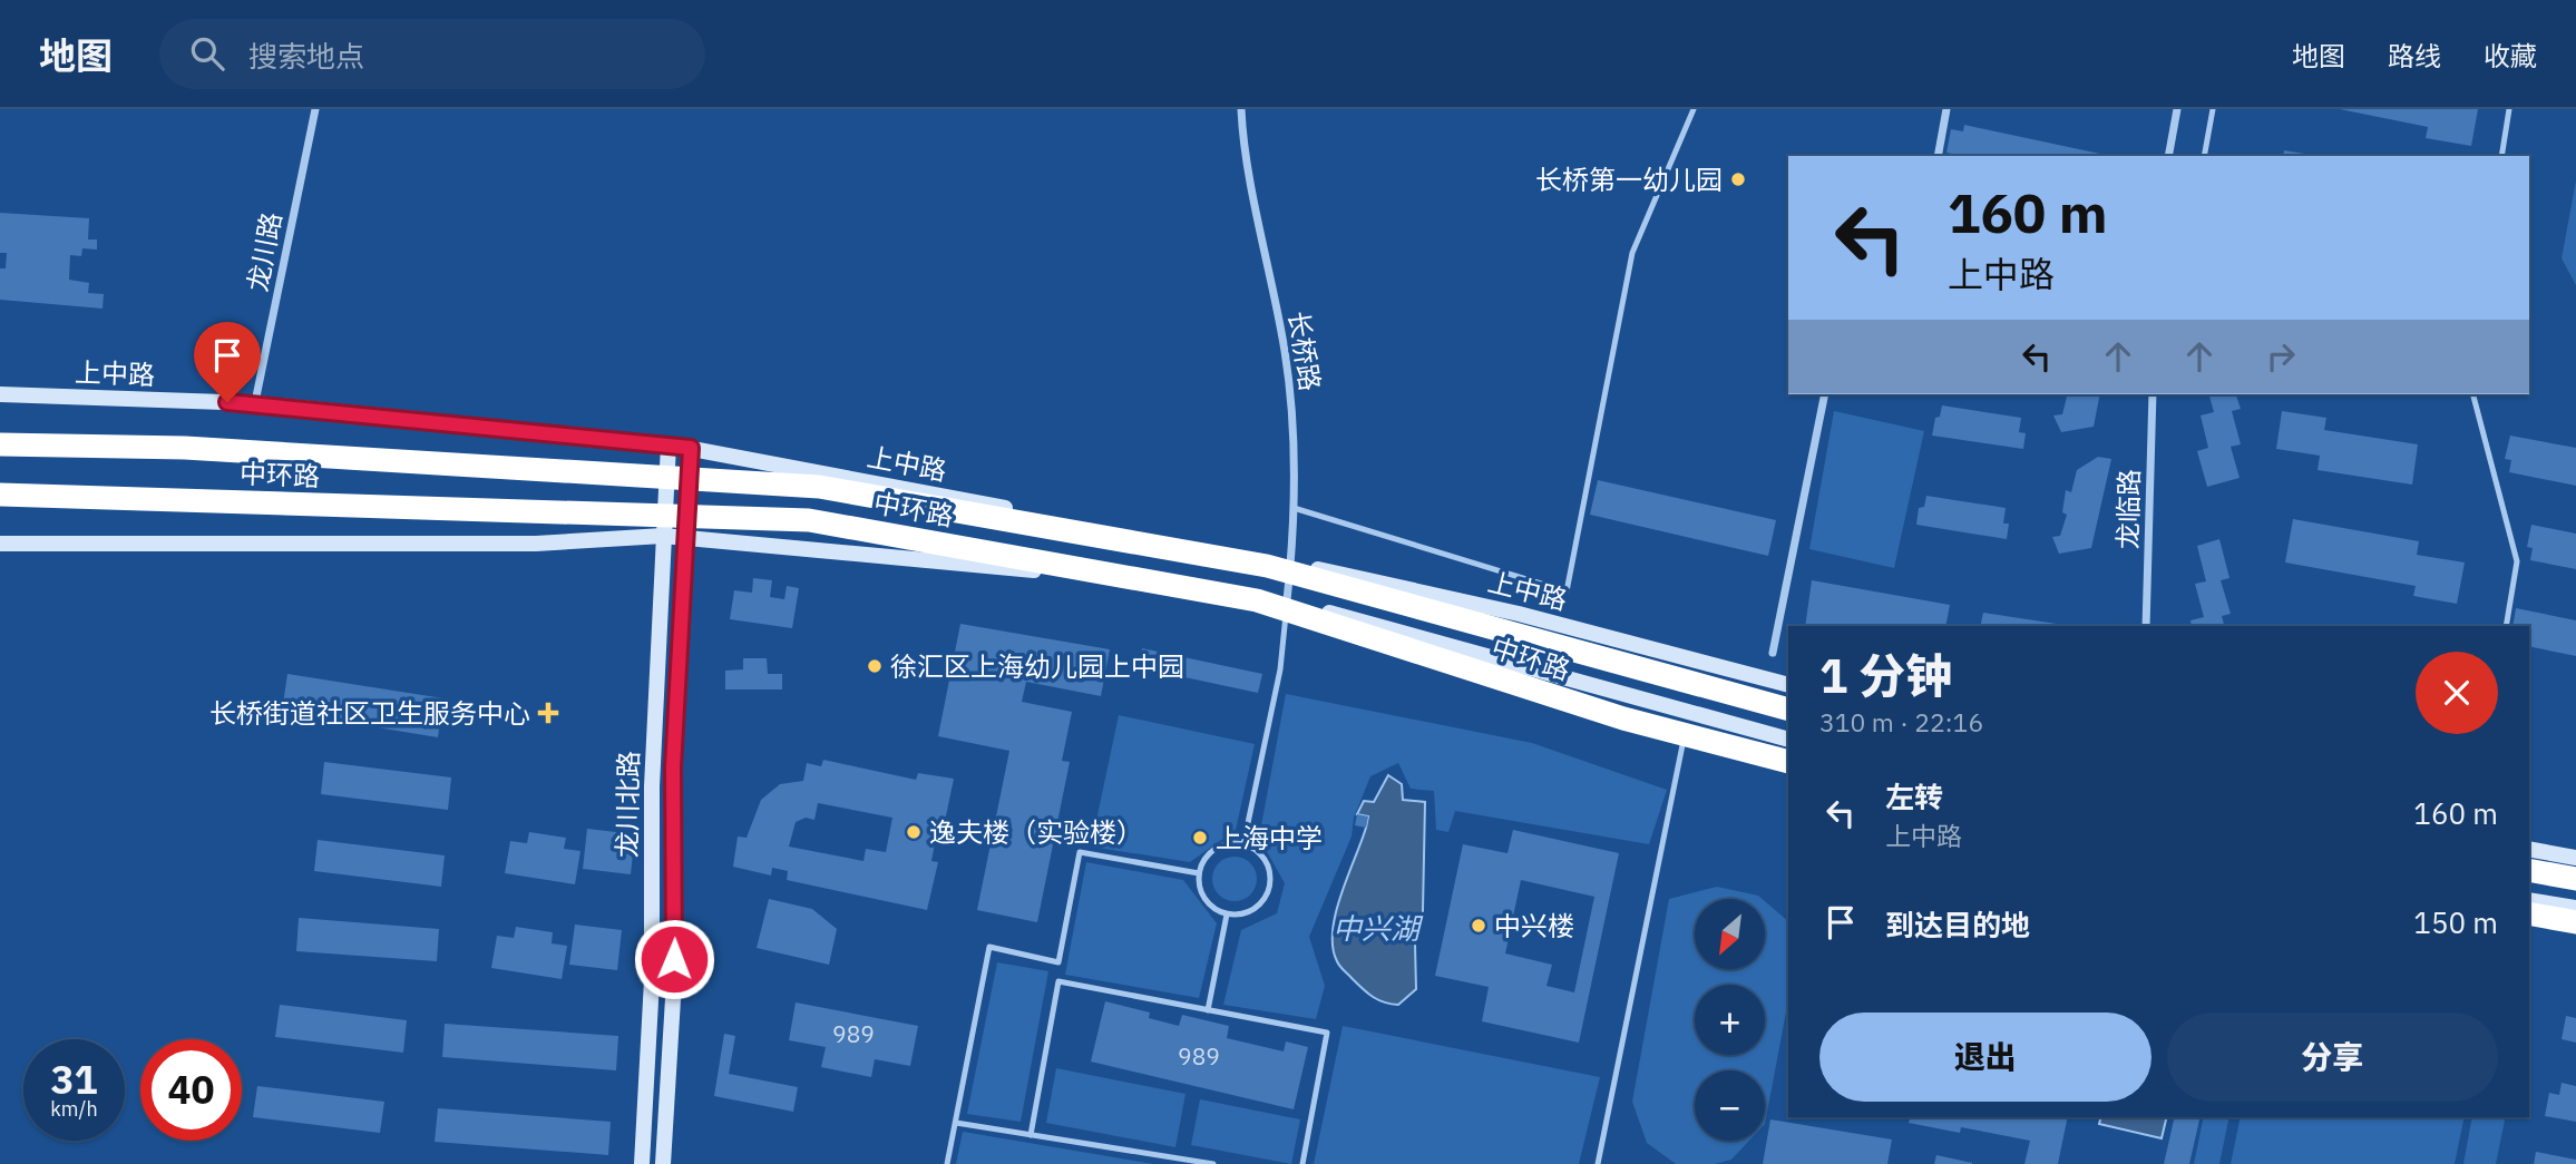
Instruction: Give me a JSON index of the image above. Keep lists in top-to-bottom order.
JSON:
{
  "streets": {
    "highway": ["中环路"],
    "main road": ["上中路", "龙川北路"],
    "street": ["龙川路", "长桥路", "龙临路"]
  },
  "crossings": [
    ["龙川路", "上中路"],
    ["长桥路", "上中路"],
    ["上中路", "龙川北路"]
  ],
  "water": ["中兴湖"],
  "places": {
    "other": [
      "长桥第一幼儿园",
      "徐汇区上海幼儿园上中园",
      "逸夫楼（实验楼）",
      "上海中学",
      "中兴楼"
    ],
    "health": ["长桥街道社区卫生服务中心"]
  },
  "house_numbers": ["989", "989"],
  "north": "bottom left",
  "page": {
    "header": "地图",
    "search": "搜索地点",
    "nav": ["地图", "路线", "收藏"],
    "turn": ["160 m", "上中路"],
    "heading": ["1 分钟", "310 m · 22:16"],
    "list": [
      {
        "name": "左转",
        "note": "上中路",
        "value": "160 m"
      },
      {
        "name": "到达目的地",
        "value": "150 m"
      }
    ],
    "map_buttons": ["+", "−"],
    "buttons": ["退出", "分享"],
    "speed": "31 km/h",
    "limit": "40"
  }
}
